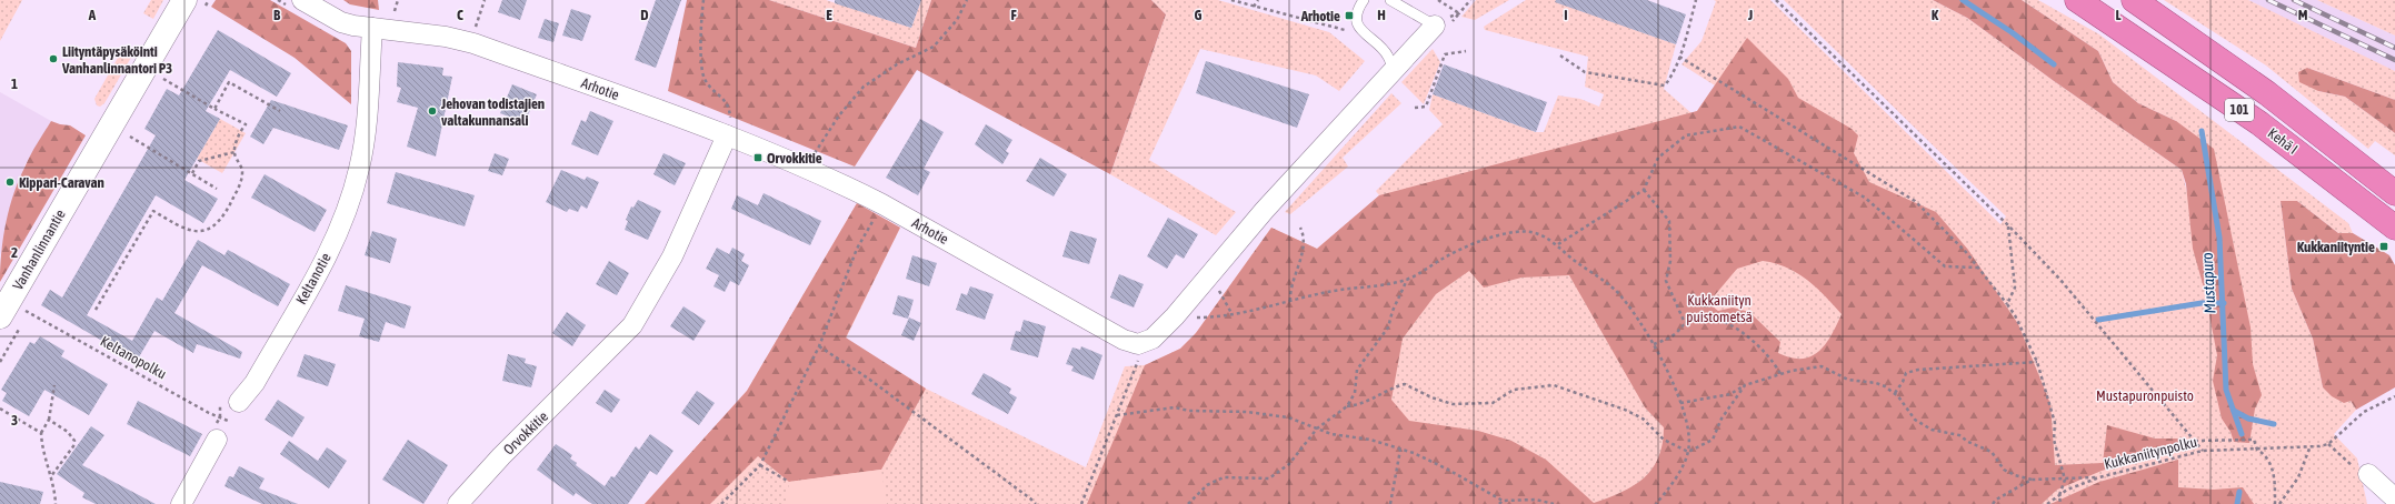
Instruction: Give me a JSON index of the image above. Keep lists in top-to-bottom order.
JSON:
{
  "streets": {
    "highway": ["101", "Kehä I"],
    "main road": ["Vanhanlinnantie"],
    "street": ["Arhotie", "Keltanotie", "Orvokkitie"],
    "path": ["Keltanopolku", "Kukkaniitynpolku"]
  },
  "crossings": [
    ["Arhotie", "Keltanotie"],
    ["Arhotie", "Orvokkitie"]
  ],
  "water": ["Mustapuro"],
  "parks": ["Kukkaniityn puistometsä", "Mustapuronpuisto"],
  "places": {
    "transit": ["Arhotie", "Orvokkitie", "Kukkaniityntie"],
    "other": ["Liityntäpysäköinti Vanhanlinnantori P3", "Jehovan todistajien valtakunnansali", "Kippari-Caravan"]
  },
  "grid": {
    "columns": [
      "A",
      "B",
      "C",
      "D",
      "E",
      "F",
      "G",
      "H",
      "I",
      "J",
      "K",
      "L",
      "M"
    ],
    "rows": ["1", "2", "3"]
  }
}
